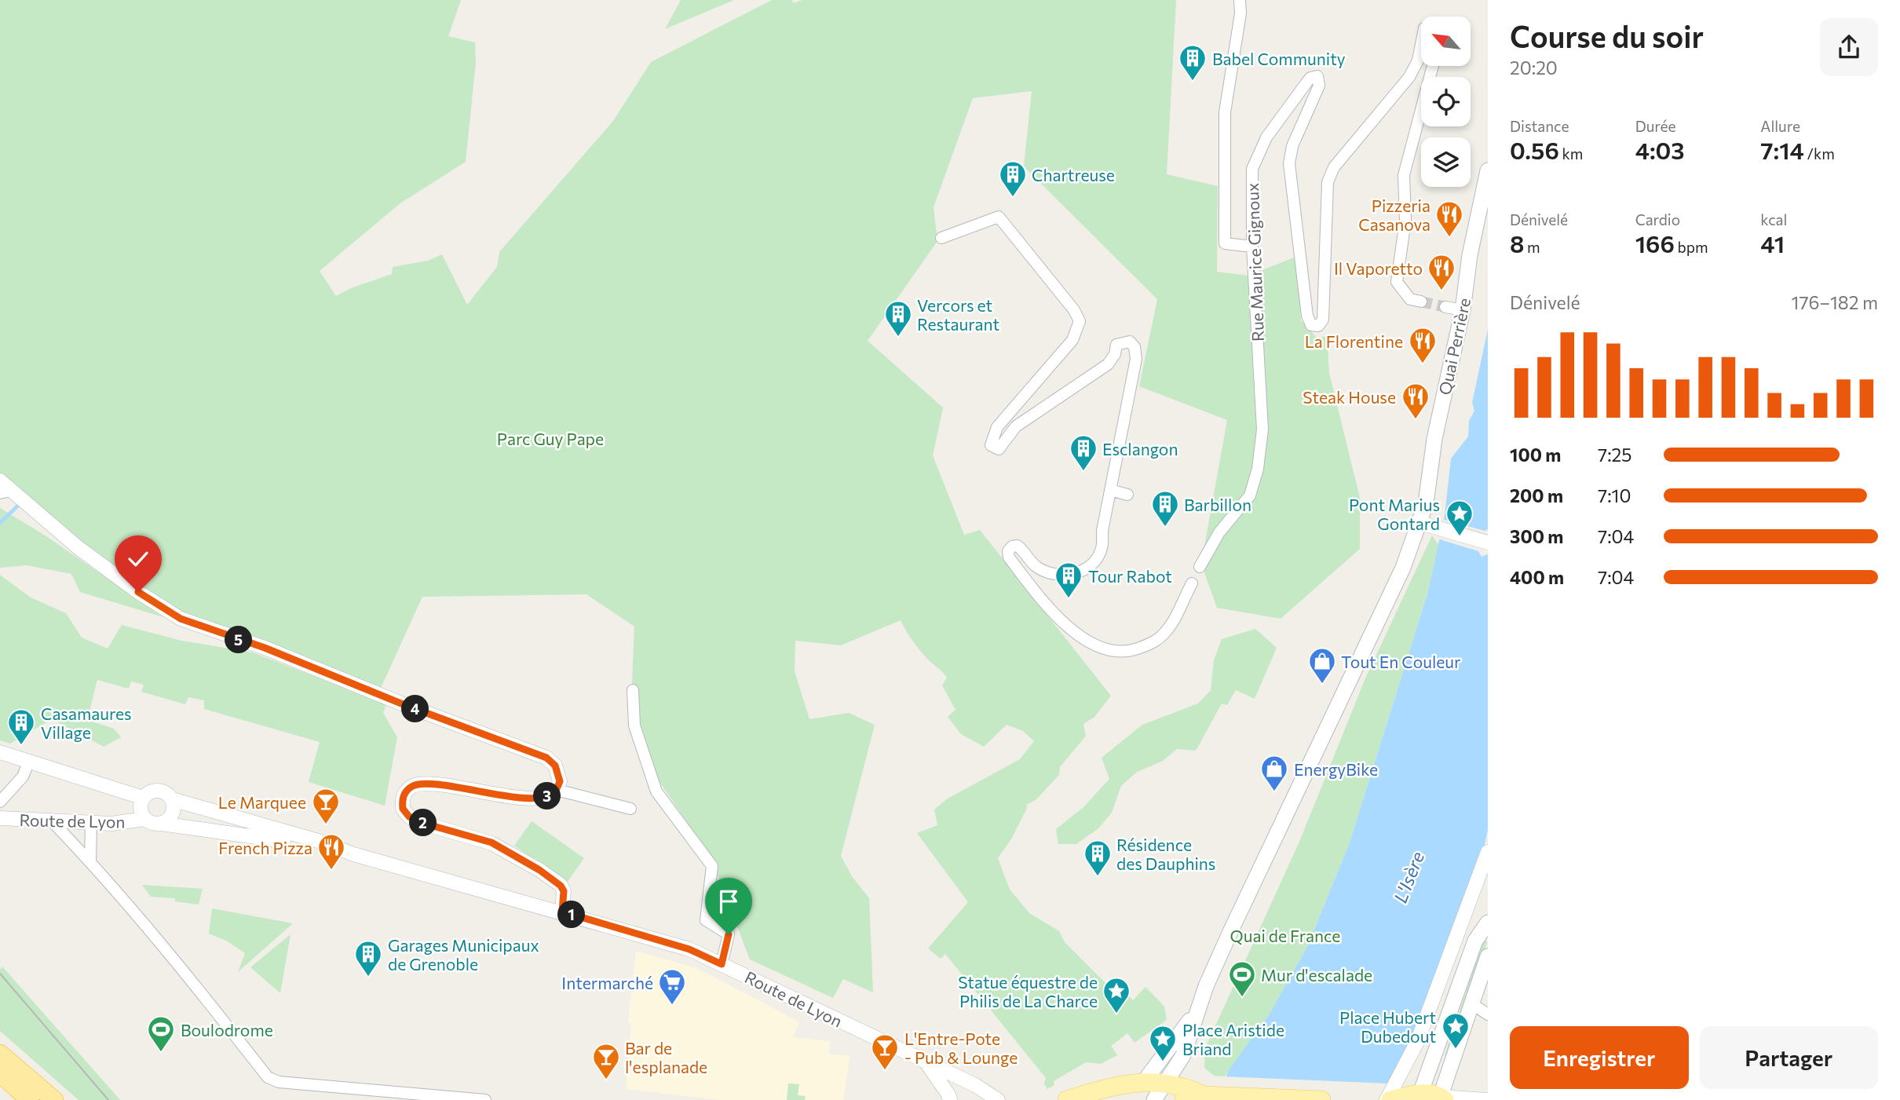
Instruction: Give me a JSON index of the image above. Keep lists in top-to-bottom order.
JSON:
{
  "streets": {
    "main road": ["Quai Perrière"],
    "street": ["Rue Maurice Gignoux", "Route de Lyon"]
  },
  "water": ["L'Isère"],
  "parks": ["Parc Guy Pape", "Quai de France"],
  "places": {
    "building": [
      "Babel Community",
      "Chartreuse",
      "Vercors et Restaurant",
      "Esclangon",
      "Barbillon",
      "Tour Rabot",
      "Casamaures Village",
      "Résidence des Dauphins",
      "Garages Municipaux de Grenoble"
    ],
    "restaurant": [
      "Pizzeria Casanova",
      "Il Vaporetto",
      "La Florentine",
      "Steak House",
      "French Pizza"
    ],
    "place": [
      "Pont Marius Gontard",
      "Statue équestre de Philis de La Charce",
      "Place Hubert Dubedout",
      "Place Aristide Briand"
    ],
    "shop": ["Tout En Couleur", "EnergyBike"],
    "bar": ["Le Marquee", "L'Entre-Pote - Pub & Lounge", "Bar de l'esplanade"],
    "sports": ["Mur d'escalade", "Boulodrome"],
    "supermarket": ["Intermarché"]
  },
  "north": "top left",
  "page": {
    "heading": ["Course du soir", "20:20"],
    "stats": [
      ["Distance", "0.56 km"],
      ["Durée", "4:03"],
      ["Allure", "7:14 /km"],
      ["Dénivelé", "8 m"],
      ["Cardio", "166 bpm"],
      ["kcal", "41"]
    ],
    "chart": ["Dénivelé", "176–182 m"],
    "list": [
      {
        "name": "100 m",
        "note": "7:25"
      },
      {
        "name": "200 m",
        "note": "7:10"
      },
      {
        "name": "300 m",
        "note": "7:04"
      },
      {
        "name": "400 m",
        "note": "7:04"
      }
    ],
    "pins": [
      "5",
      "4",
      "3",
      "2",
      "1"
    ],
    "buttons": ["Enregistrer", "Partager"]
  }
}
